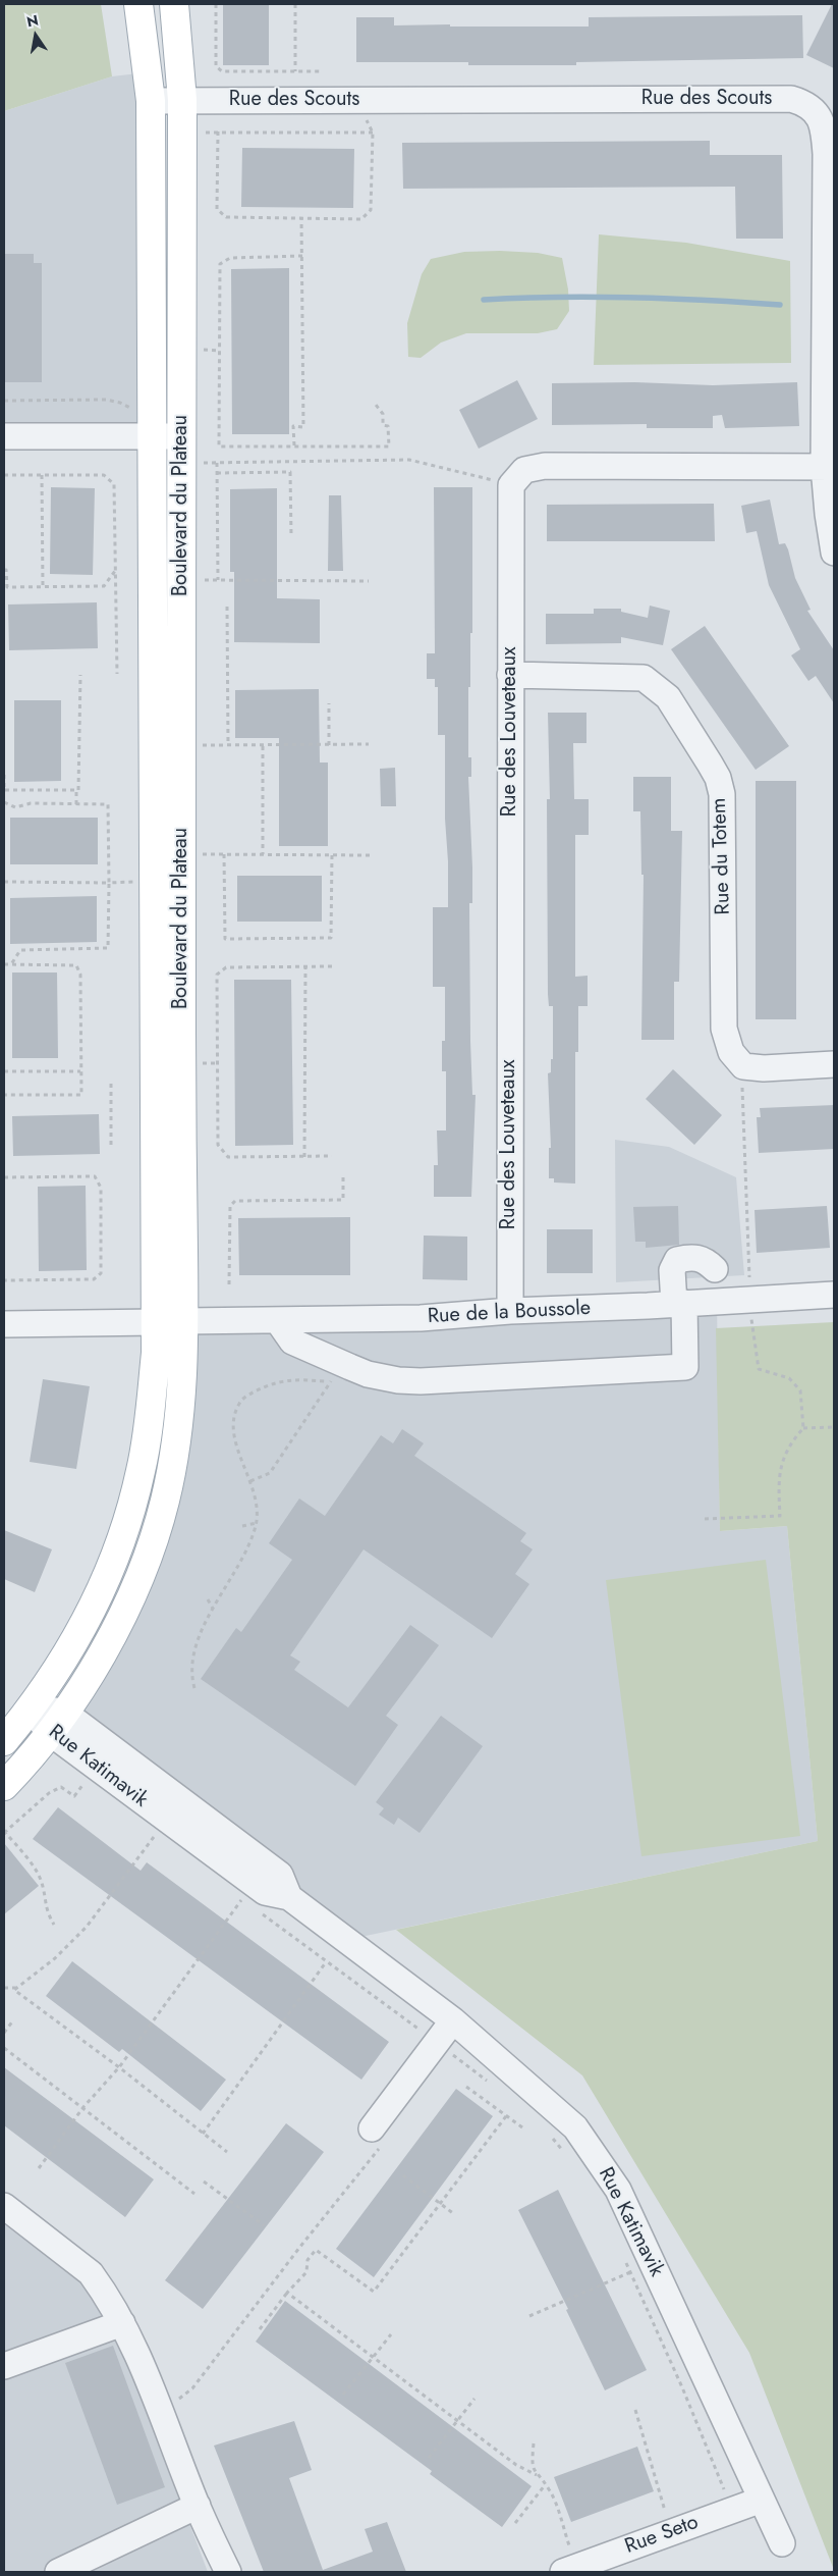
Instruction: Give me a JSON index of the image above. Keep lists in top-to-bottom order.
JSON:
{
  "streets": {
    "main road": ["Boulevard du Plateau"],
    "street": [
      "Rue des Scouts",
      "Rue des Louveteaux",
      "Rue du Totem",
      "Rue de la Boussole",
      "Rue Katimavik",
      "Rue Seto"
    ]
  },
  "crossings": [
    ["Rue des Scouts", "Boulevard du Plateau"],
    ["Boulevard du Plateau", "Rue de la Boussole"],
    ["Boulevard du Plateau", "Rue Katimavik"],
    ["Rue des Louveteaux", "Rue du Totem"],
    ["Rue des Louveteaux", "Rue de la Boussole"],
    ["Rue Katimavik", "Rue Seto"]
  ],
  "north": "top"
}
